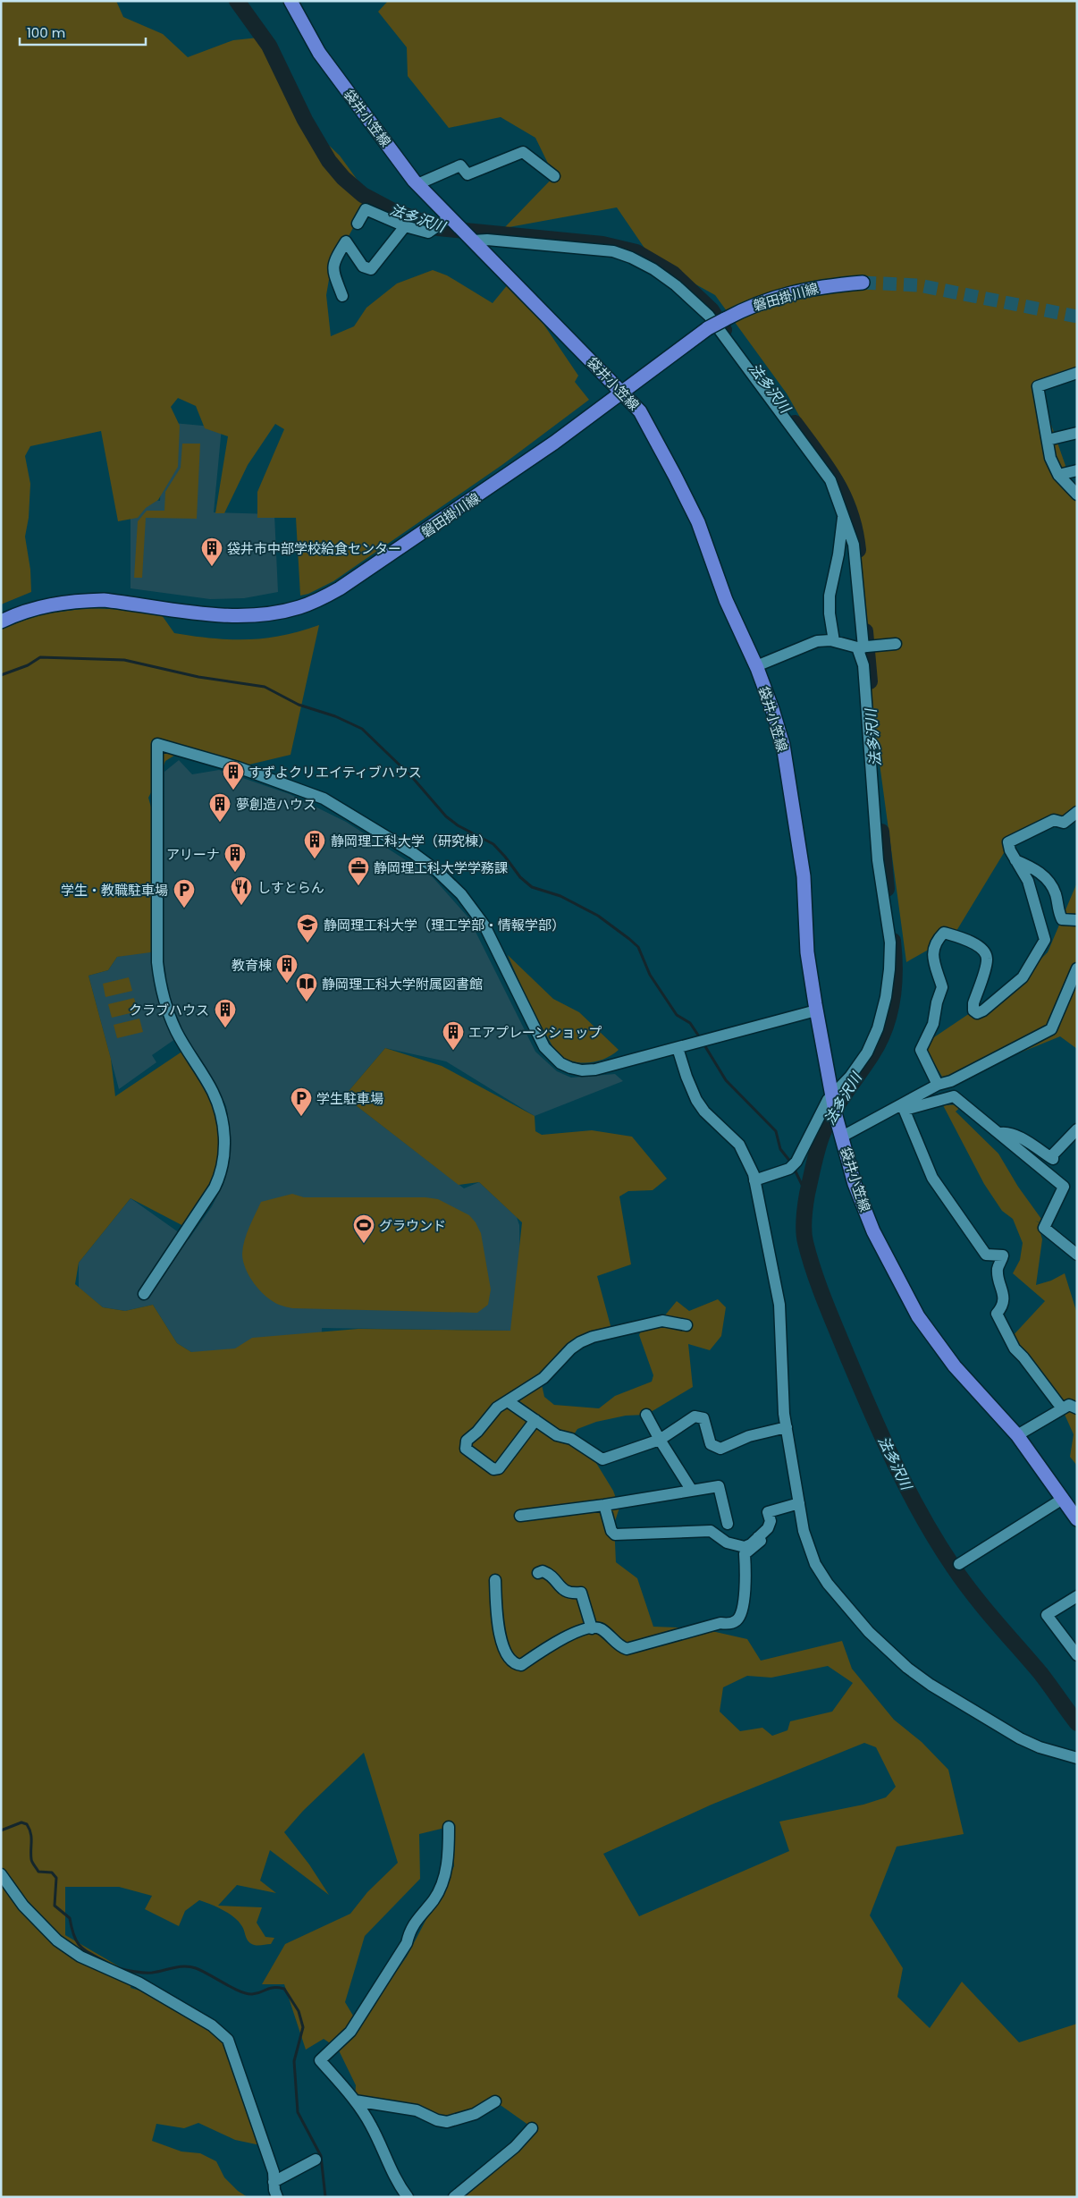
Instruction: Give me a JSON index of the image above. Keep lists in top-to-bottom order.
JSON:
{
  "streets": {
    "main road": ["袋井小笠線", "磐田掛川線"]
  },
  "crossings": [
    ["袋井小笠線", "磐田掛川線"]
  ],
  "water": ["法多沢川"],
  "places": {
    "building": [
      "袋井市中部学校給食センター",
      "すずよクリエイティブハウス",
      "夢創造ハウス",
      "静岡理工科大学（研究棟）",
      "アリーナ",
      "教育棟",
      "クラブハウス",
      "エアプレーンショップ"
    ],
    "office": ["静岡理工科大学学務課"],
    "restaurant": ["しすとらん"],
    "parking": ["学生・教職駐車場", "学生駐車場"],
    "school or university": ["静岡理工科大学（理工学部・情報学部）"],
    "library": ["静岡理工科大学附属図書館"],
    "sports": ["グラウンド"]
  },
  "scale_bar": "100 m"
}
